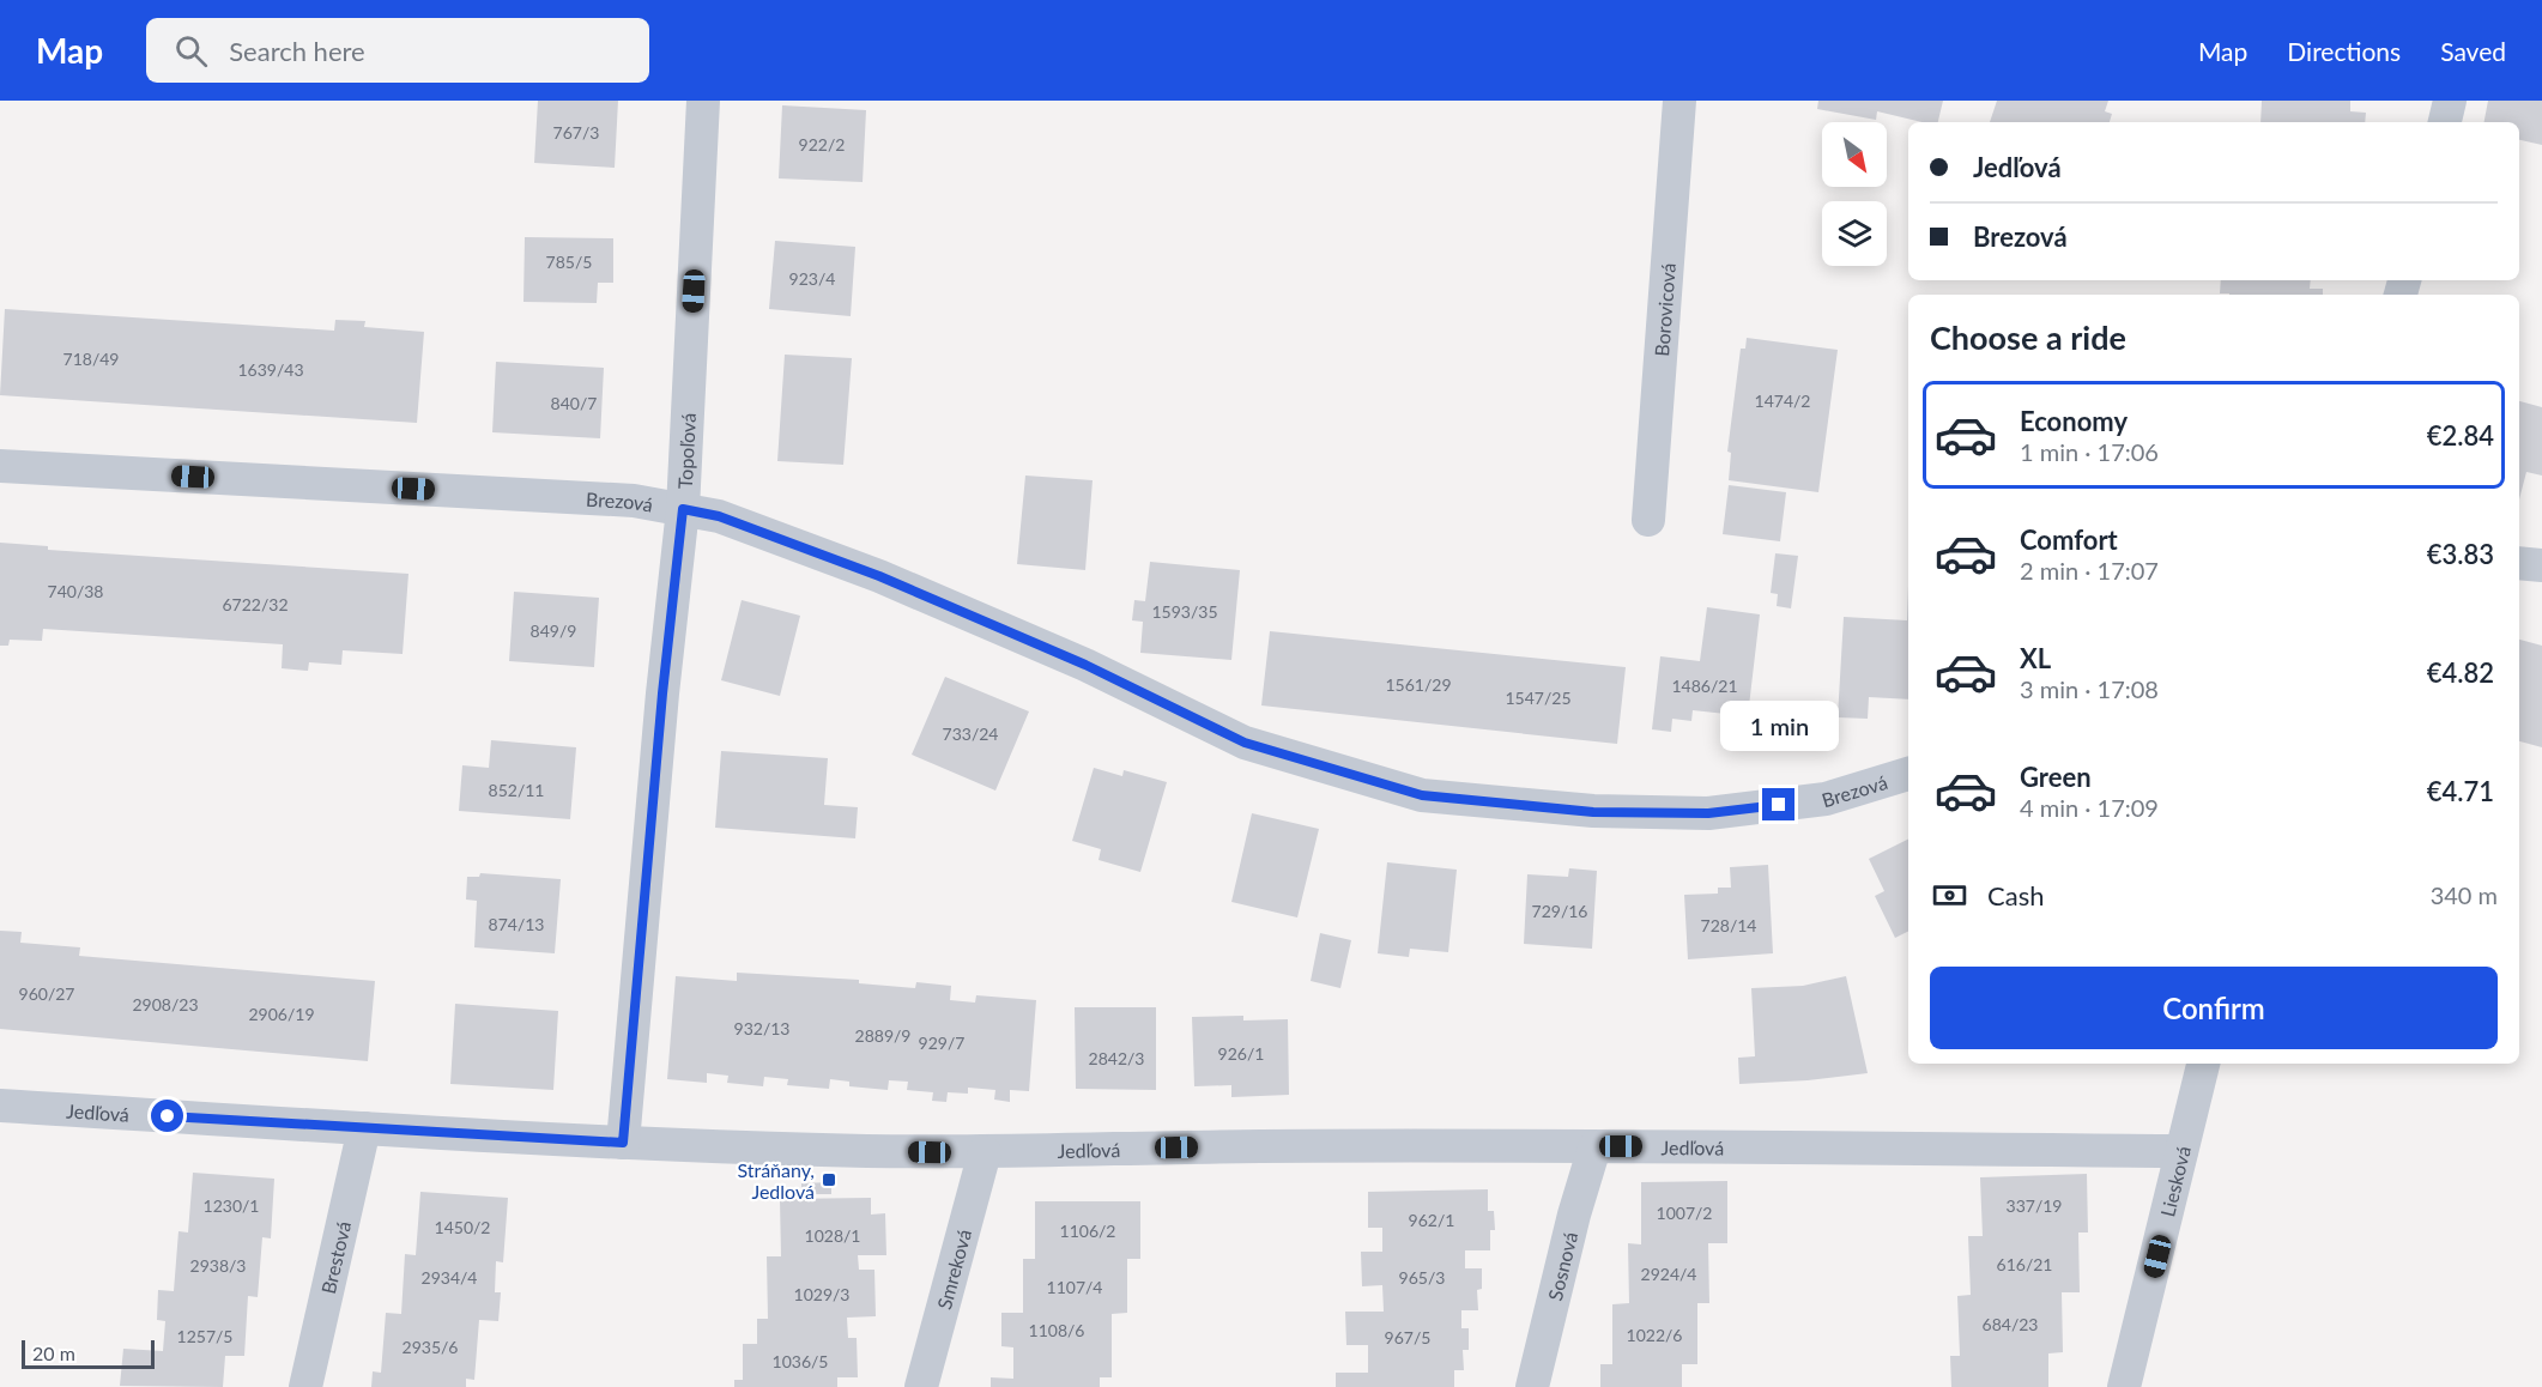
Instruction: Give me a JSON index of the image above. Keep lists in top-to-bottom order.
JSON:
{
  "streets": {
    "street": [
      "Borovicová",
      "Topoľová",
      "Brezová",
      "Jedľová",
      "Liesková",
      "Brestová",
      "Sosnová",
      "Smreková"
    ]
  },
  "crossings": [
    ["Topoľová", "Brezová"],
    ["Topoľová", "Jedľová"],
    ["Jedľová", "Liesková"],
    ["Jedľová", "Brestová"],
    ["Jedľová", "Sosnová"],
    ["Jedľová", "Smreková"]
  ],
  "places": {
    "transit": ["Stráňany, Jedlová"]
  },
  "house_numbers": [
    "767/3",
    "922/2",
    "785/5",
    "923/4",
    "718/49",
    "1639/43",
    "1474/2",
    "840/7",
    "740/38",
    "6722/32",
    "1593/35",
    "849/9",
    "1561/29",
    "1486/21",
    "1547/25",
    "733/24",
    "852/11",
    "729/16",
    "874/13",
    "728/14",
    "960/27",
    "2908/23",
    "2906/19",
    "932/13",
    "2889/9",
    "929/7",
    "926/1",
    "2842/3",
    "1230/1",
    "337/19",
    "1007/2",
    "962/1",
    "1450/2",
    "1106/2",
    "1028/1",
    "616/21",
    "2938/3",
    "2924/4",
    "2934/4",
    "965/3",
    "1107/4",
    "1029/3",
    "684/23",
    "1108/6",
    "1022/6",
    "1257/5",
    "967/5",
    "2935/6",
    "1036/5"
  ],
  "scale_bar": "20 m",
  "north": "bottom right",
  "page": {
    "header": "Map",
    "search": "Search here",
    "nav": ["Map", "Directions", "Saved"],
    "banner": ["Jedľová", "Brezová"],
    "heading": "Choose a ride",
    "list": [
      {
        "name": "Economy",
        "note": "1 min · 17:06",
        "value": "€2.84"
      },
      {
        "name": "Comfort",
        "note": "2 min · 17:07",
        "value": "€3.83"
      },
      {
        "name": "XL",
        "note": "3 min · 17:08",
        "value": "€4.82"
      },
      {
        "name": "Green",
        "note": "4 min · 17:09",
        "value": "€4.71"
      }
    ],
    "bubble": "1 min",
    "pay": ["Cash", "340 m"],
    "buttons": "Confirm",
    "scale": "20 m"
  }
}
